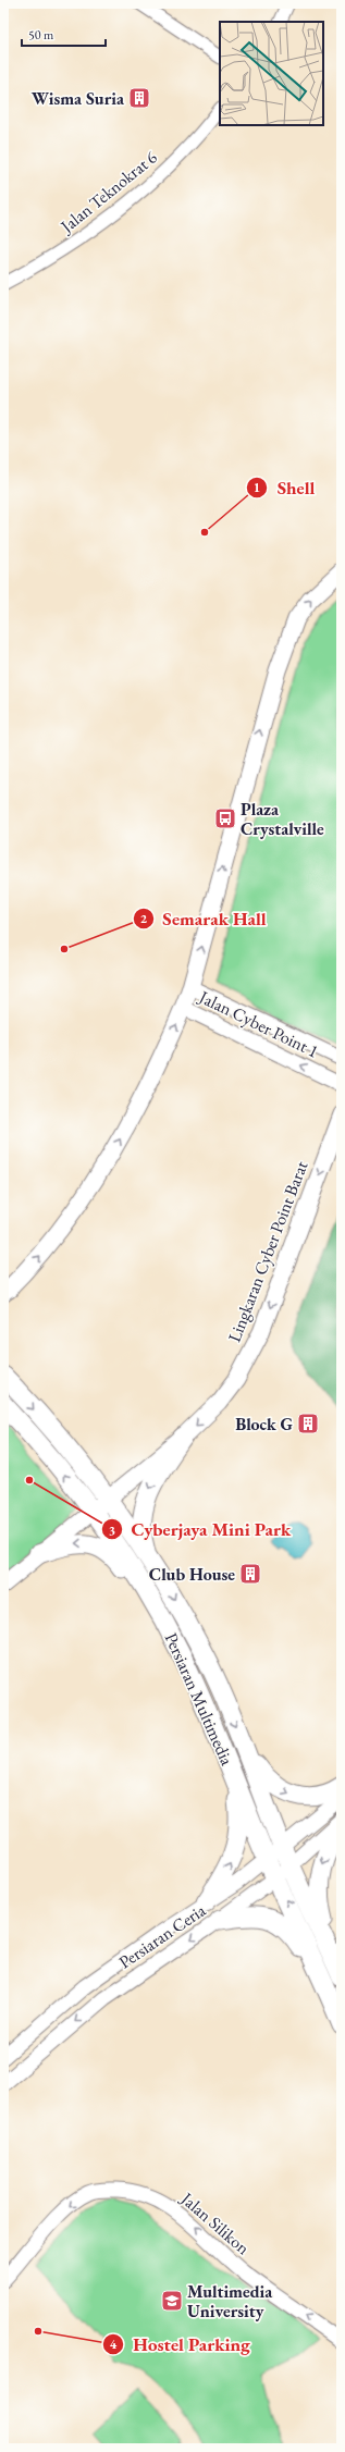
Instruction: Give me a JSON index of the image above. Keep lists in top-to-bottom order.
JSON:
{
  "streets": {
    "main road": ["Lingkaran Cyber Point Barat", "Persiaran Multimedia"],
    "street": [
      "Jalan Teknokrat 6",
      "Jalan Cyber Point 1",
      "Persiaran Ceria",
      "Jalan Silikon"
    ]
  },
  "crossings": [
    ["Lingkaran Cyber Point Barat", "Persiaran Multimedia"],
    ["Persiaran Multimedia", "Persiaran Ceria"]
  ],
  "one_way": ["Lingkaran Cyber Point Barat", "Jalan Silikon"],
  "places": {
    "building": ["Wisma Suria", "Block G", "Club House"],
    "other": [
      "Shell",
      "Semarak Hall",
      "Cyberjaya Mini Park",
      "Hostel Parking"
    ],
    "bus stop": ["Plaza Crystalville"],
    "school or university": ["Multimedia University"]
  },
  "scale_bar": "50 m"
}
